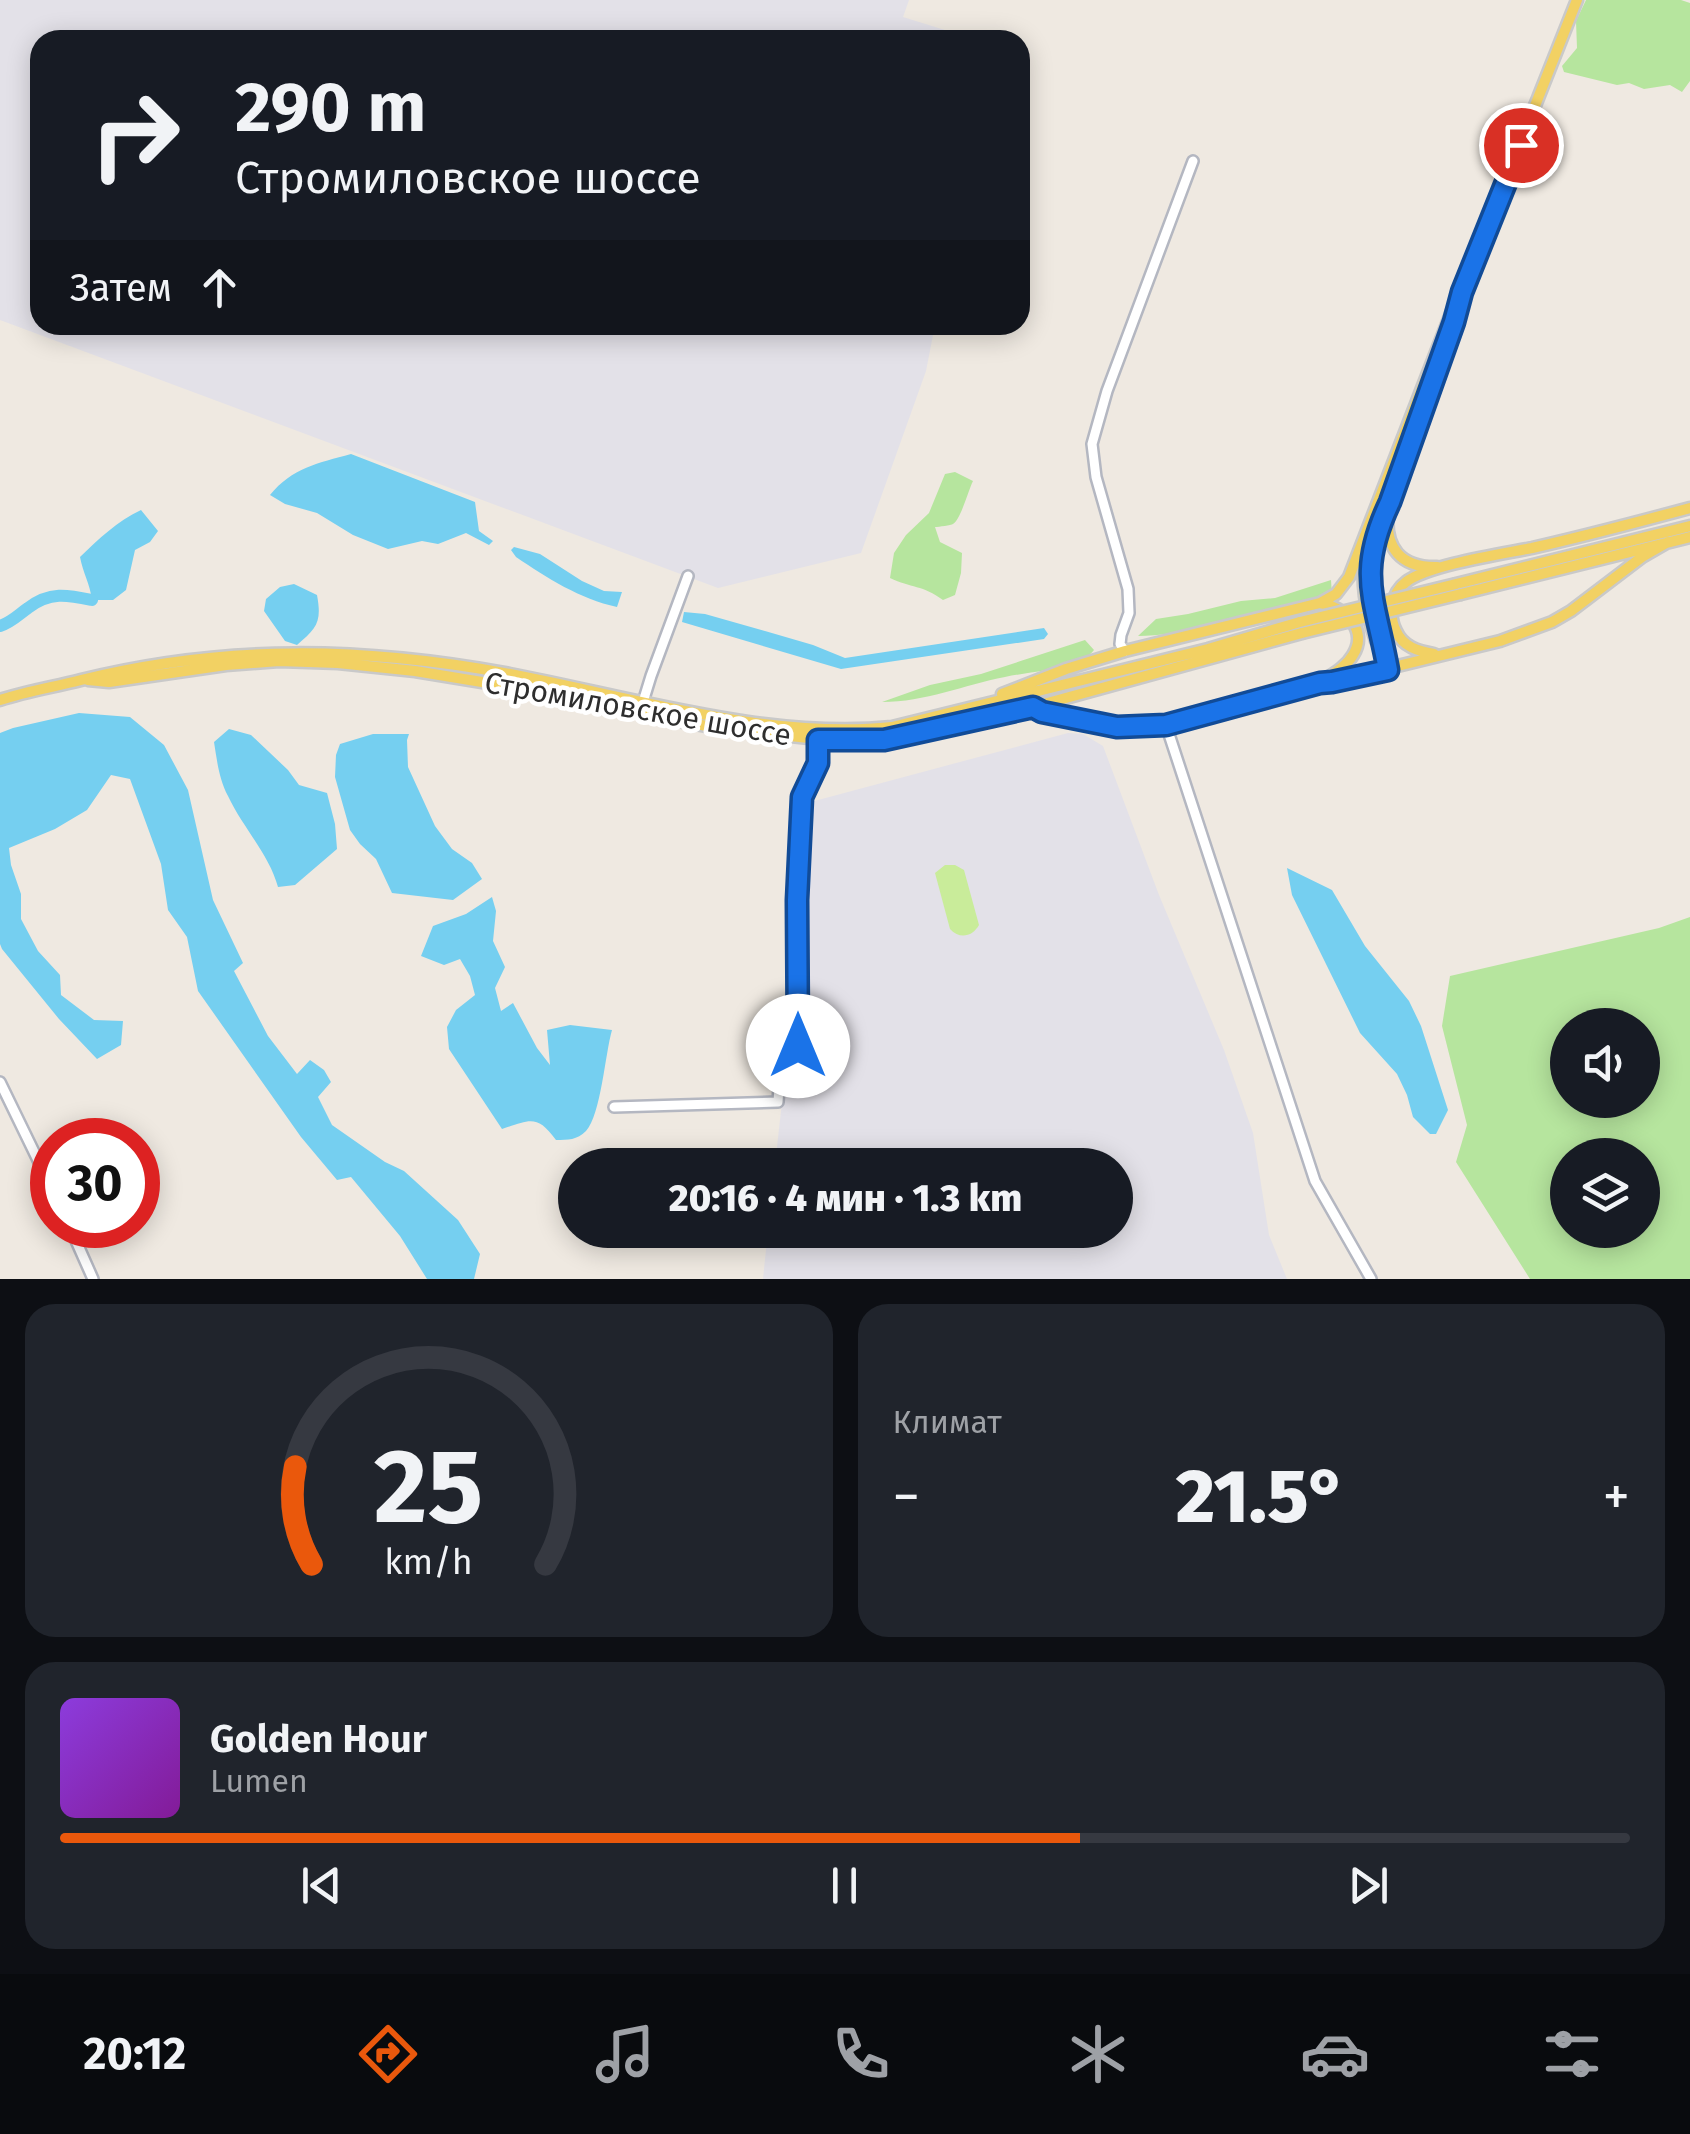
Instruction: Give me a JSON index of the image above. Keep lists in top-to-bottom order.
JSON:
{
  "streets": {
    "main road": ["Стромиловское шоссе"]
  },
  "page": {
    "turn": ["290 m", "Стромиловское шоссе"],
    "then": "Затем",
    "limit": "30",
    "trip": "20:16 · 4 мин · 1.3 km",
    "tile": "Климат",
    "heat": ["−", "21.5°", "+"],
    "song": ["Golden Hour", "Lumen"],
    "tabs": "20:12",
    "gauge": ["25", "km/h"]
  }
}
